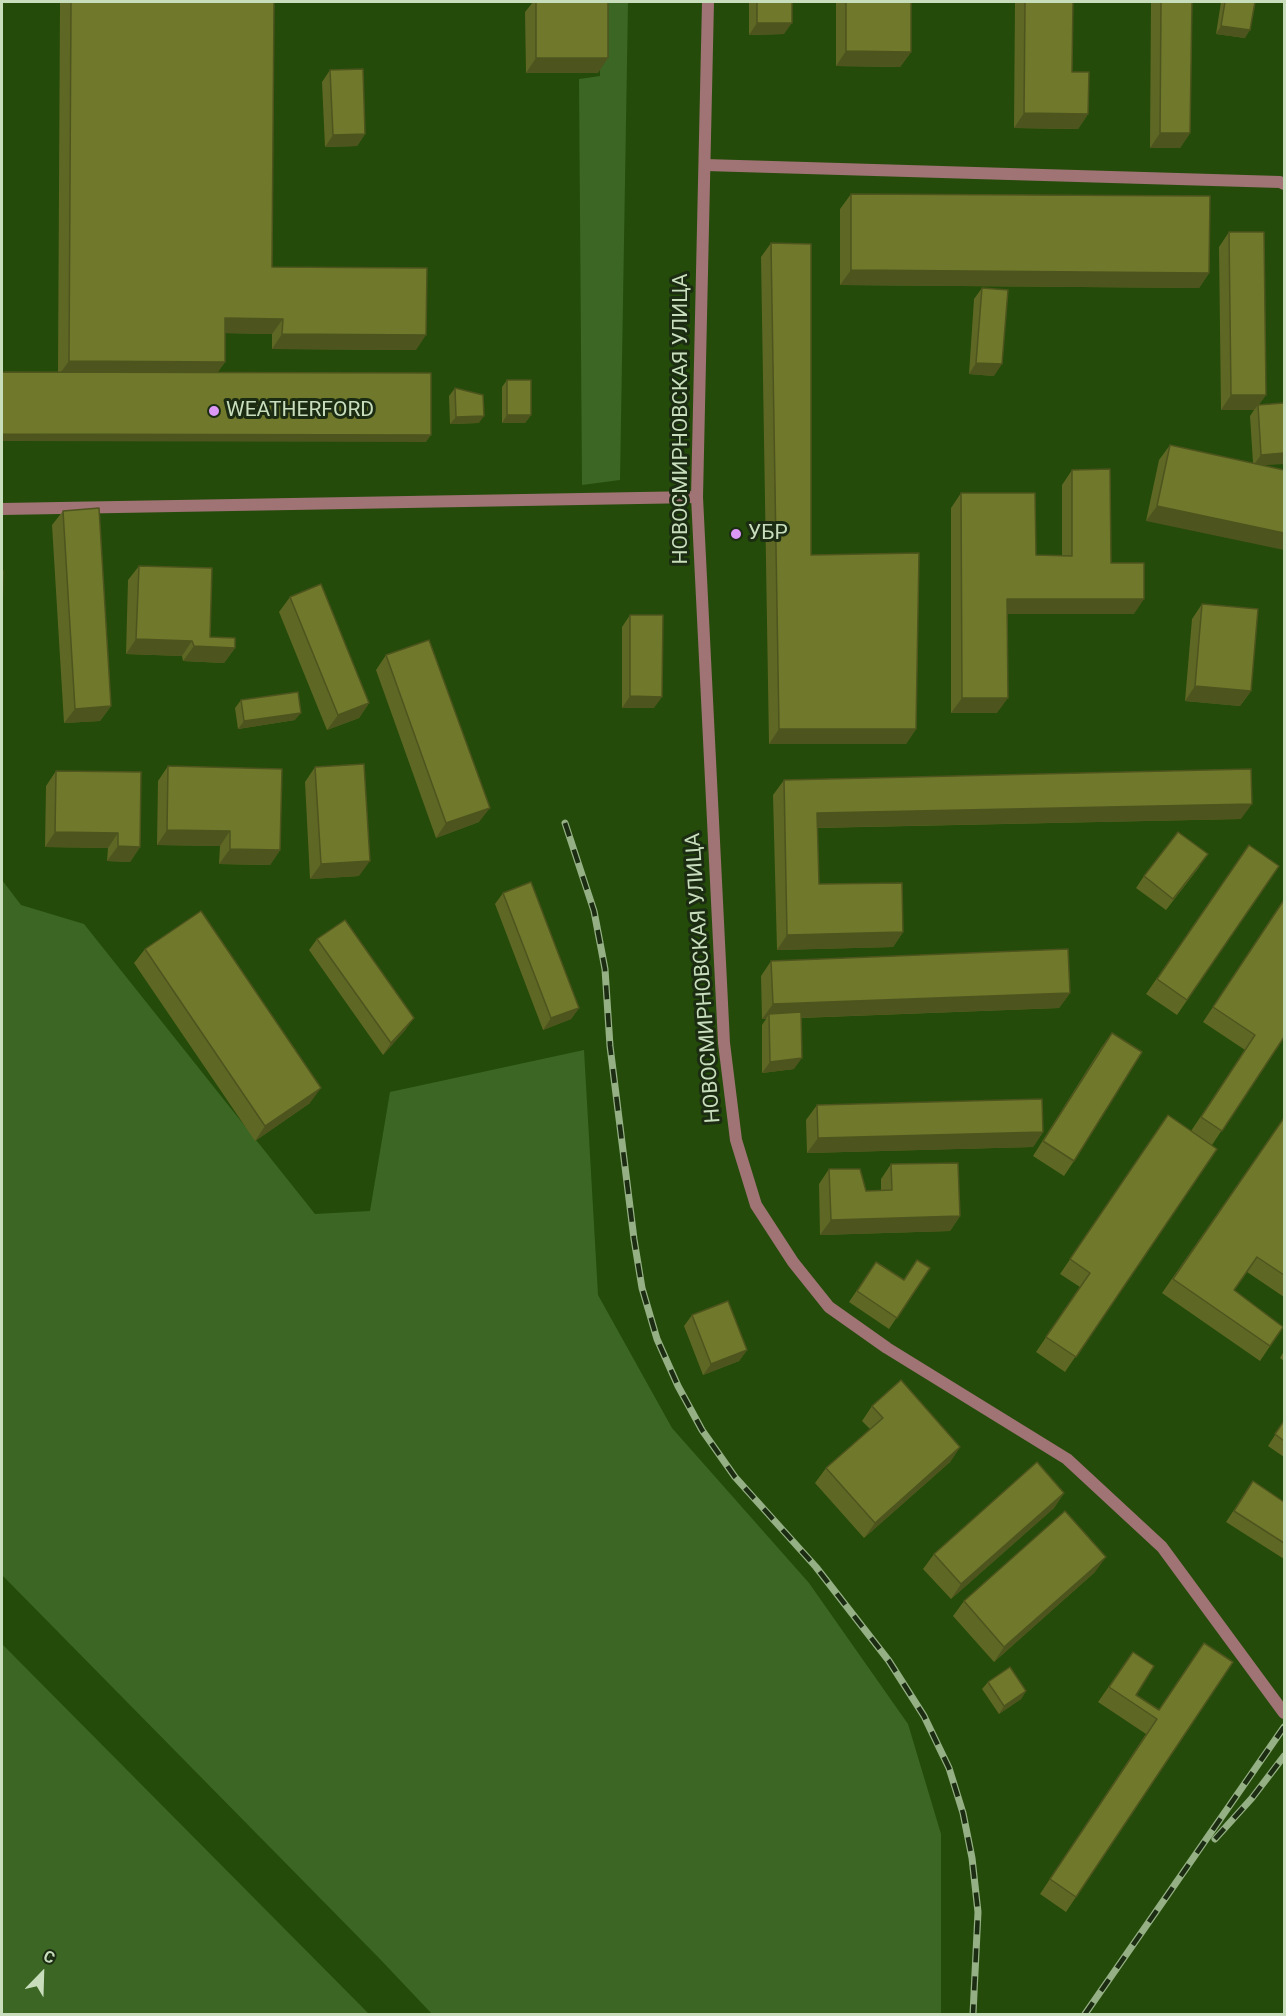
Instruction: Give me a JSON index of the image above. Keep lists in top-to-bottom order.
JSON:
{
  "streets": {
    "street": ["НОВОСМИРНОВСКАЯ УЛИЦА"]
  },
  "places": ["WEATHERFORD", "УБР"],
  "north": "top right"
}
